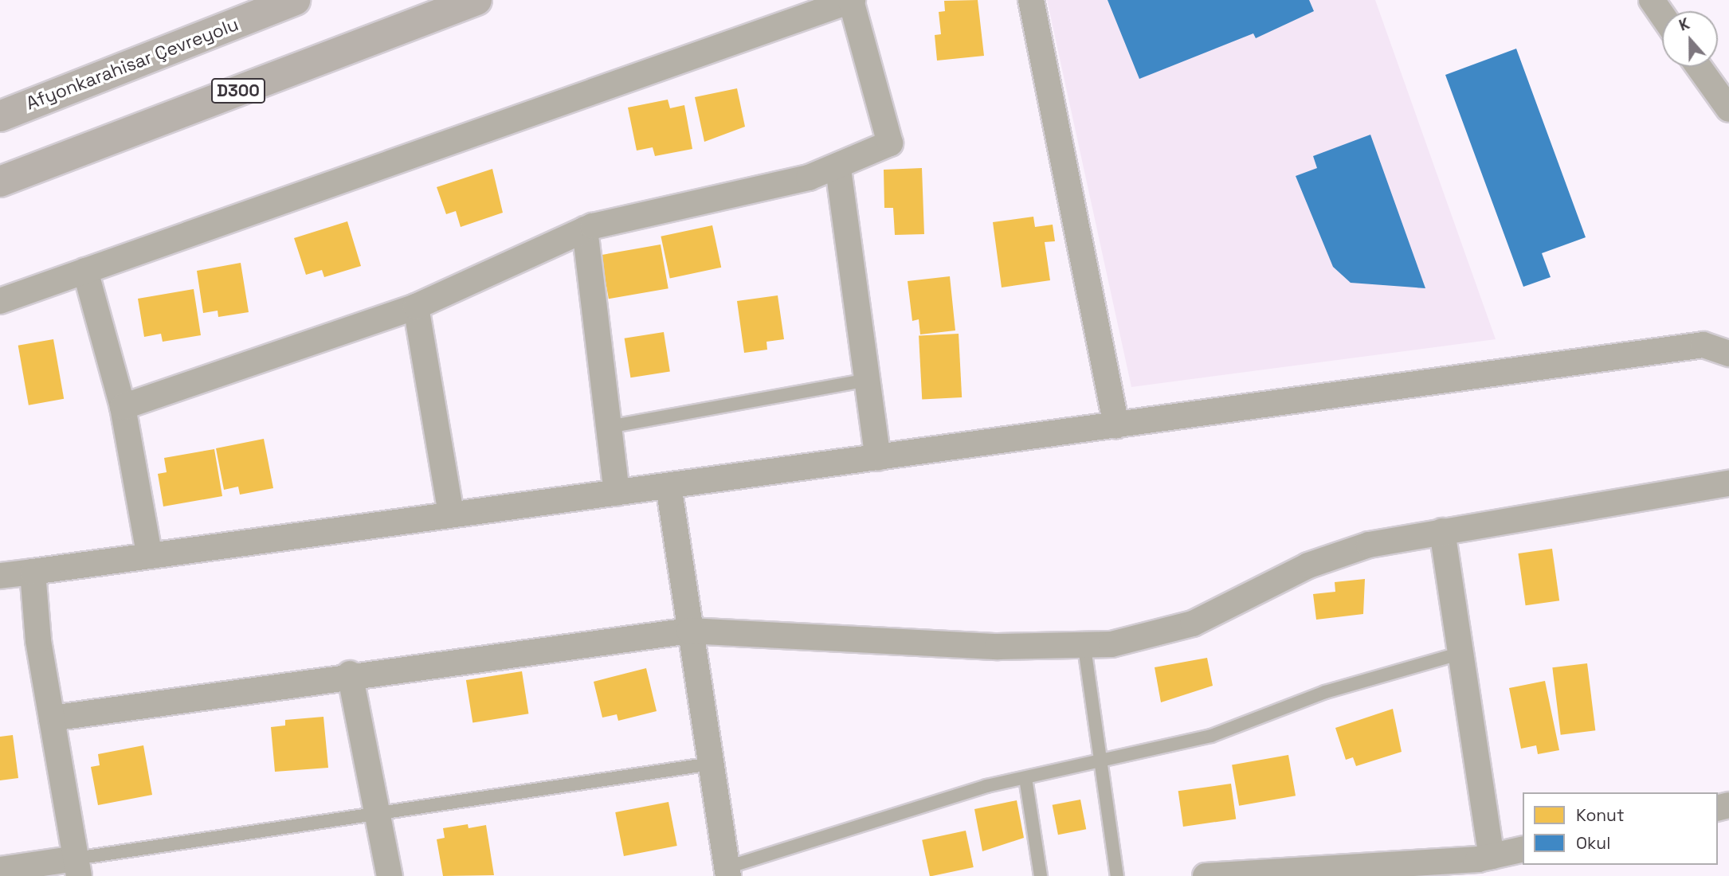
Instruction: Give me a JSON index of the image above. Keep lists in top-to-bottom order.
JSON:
{
  "streets": {
    "highway": ["Afyonkarahisar Çevreyolu", "D300"]
  },
  "legend": ["Konut", "Okul"],
  "north": "top"
}
